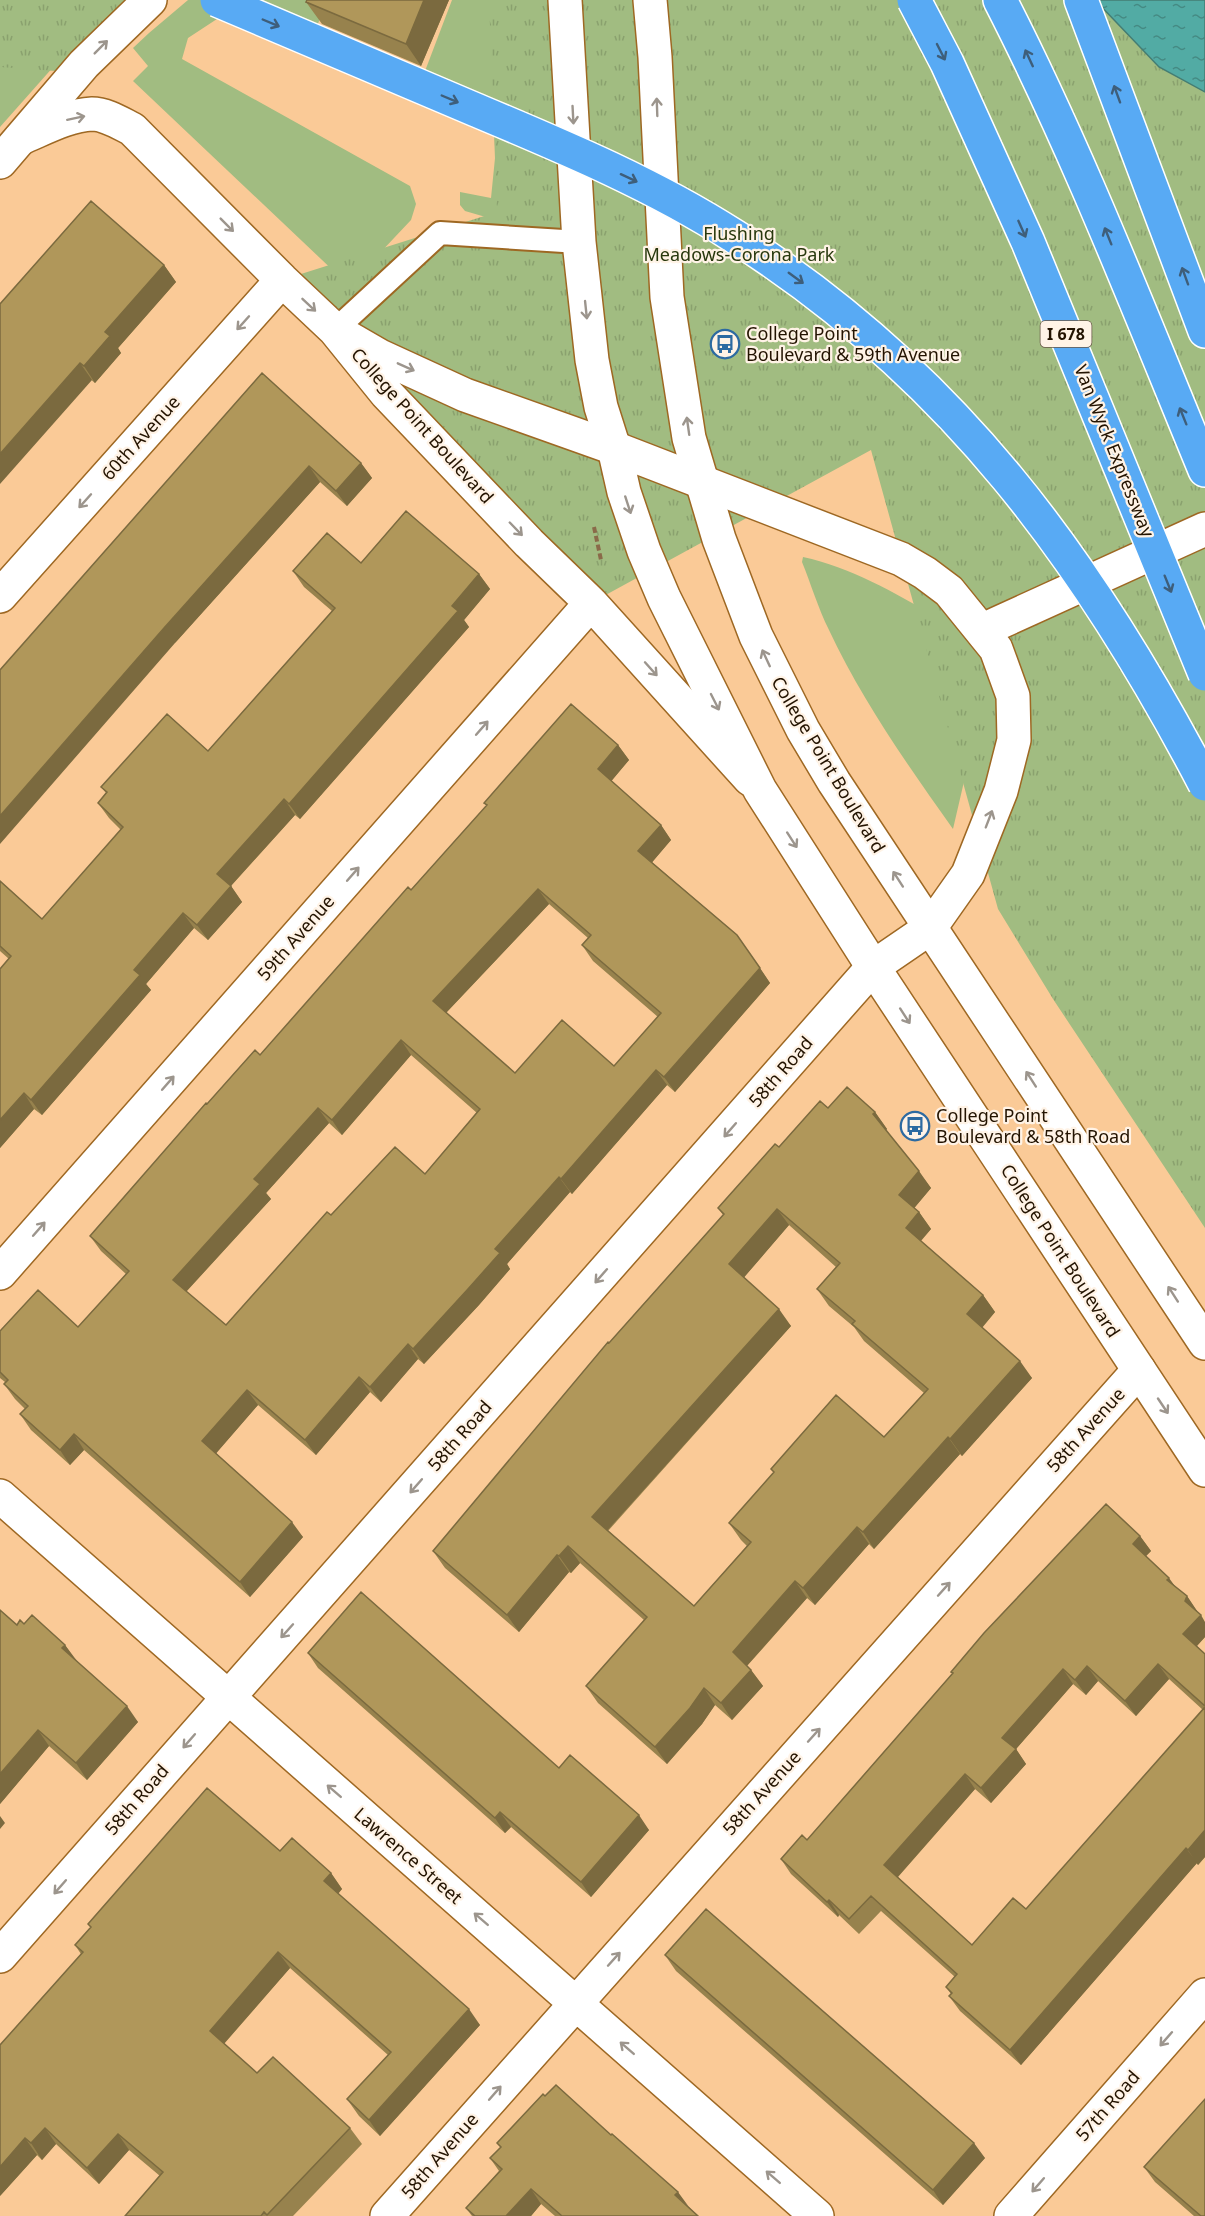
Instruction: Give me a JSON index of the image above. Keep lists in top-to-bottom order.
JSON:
{
  "streets": {
    "highway": ["I 678", "Van Wyck Expressway"],
    "street": [
      "College Point Boulevard",
      "60th Avenue",
      "59th Avenue",
      "58th Road",
      "58th Avenue",
      "Lawrence Street",
      "57th Road"
    ]
  },
  "crossings": [
    ["College Point Boulevard", "60th Avenue"],
    ["College Point Boulevard", "59th Avenue"],
    ["College Point Boulevard", "58th Road"],
    ["College Point Boulevard", "58th Avenue"],
    ["58th Road", "Lawrence Street"],
    ["58th Avenue", "Lawrence Street"]
  ],
  "one_way": [
    "60th Avenue",
    "59th Avenue",
    "58th Road",
    "58th Avenue",
    "Lawrence Street",
    "57th Road"
  ],
  "parks": ["Flushing Meadows-Corona Park"],
  "places": {
    "bus stop": ["College Point Boulevard & 59th Avenue", "College Point Boulevard & 58th Road"]
  }
}
